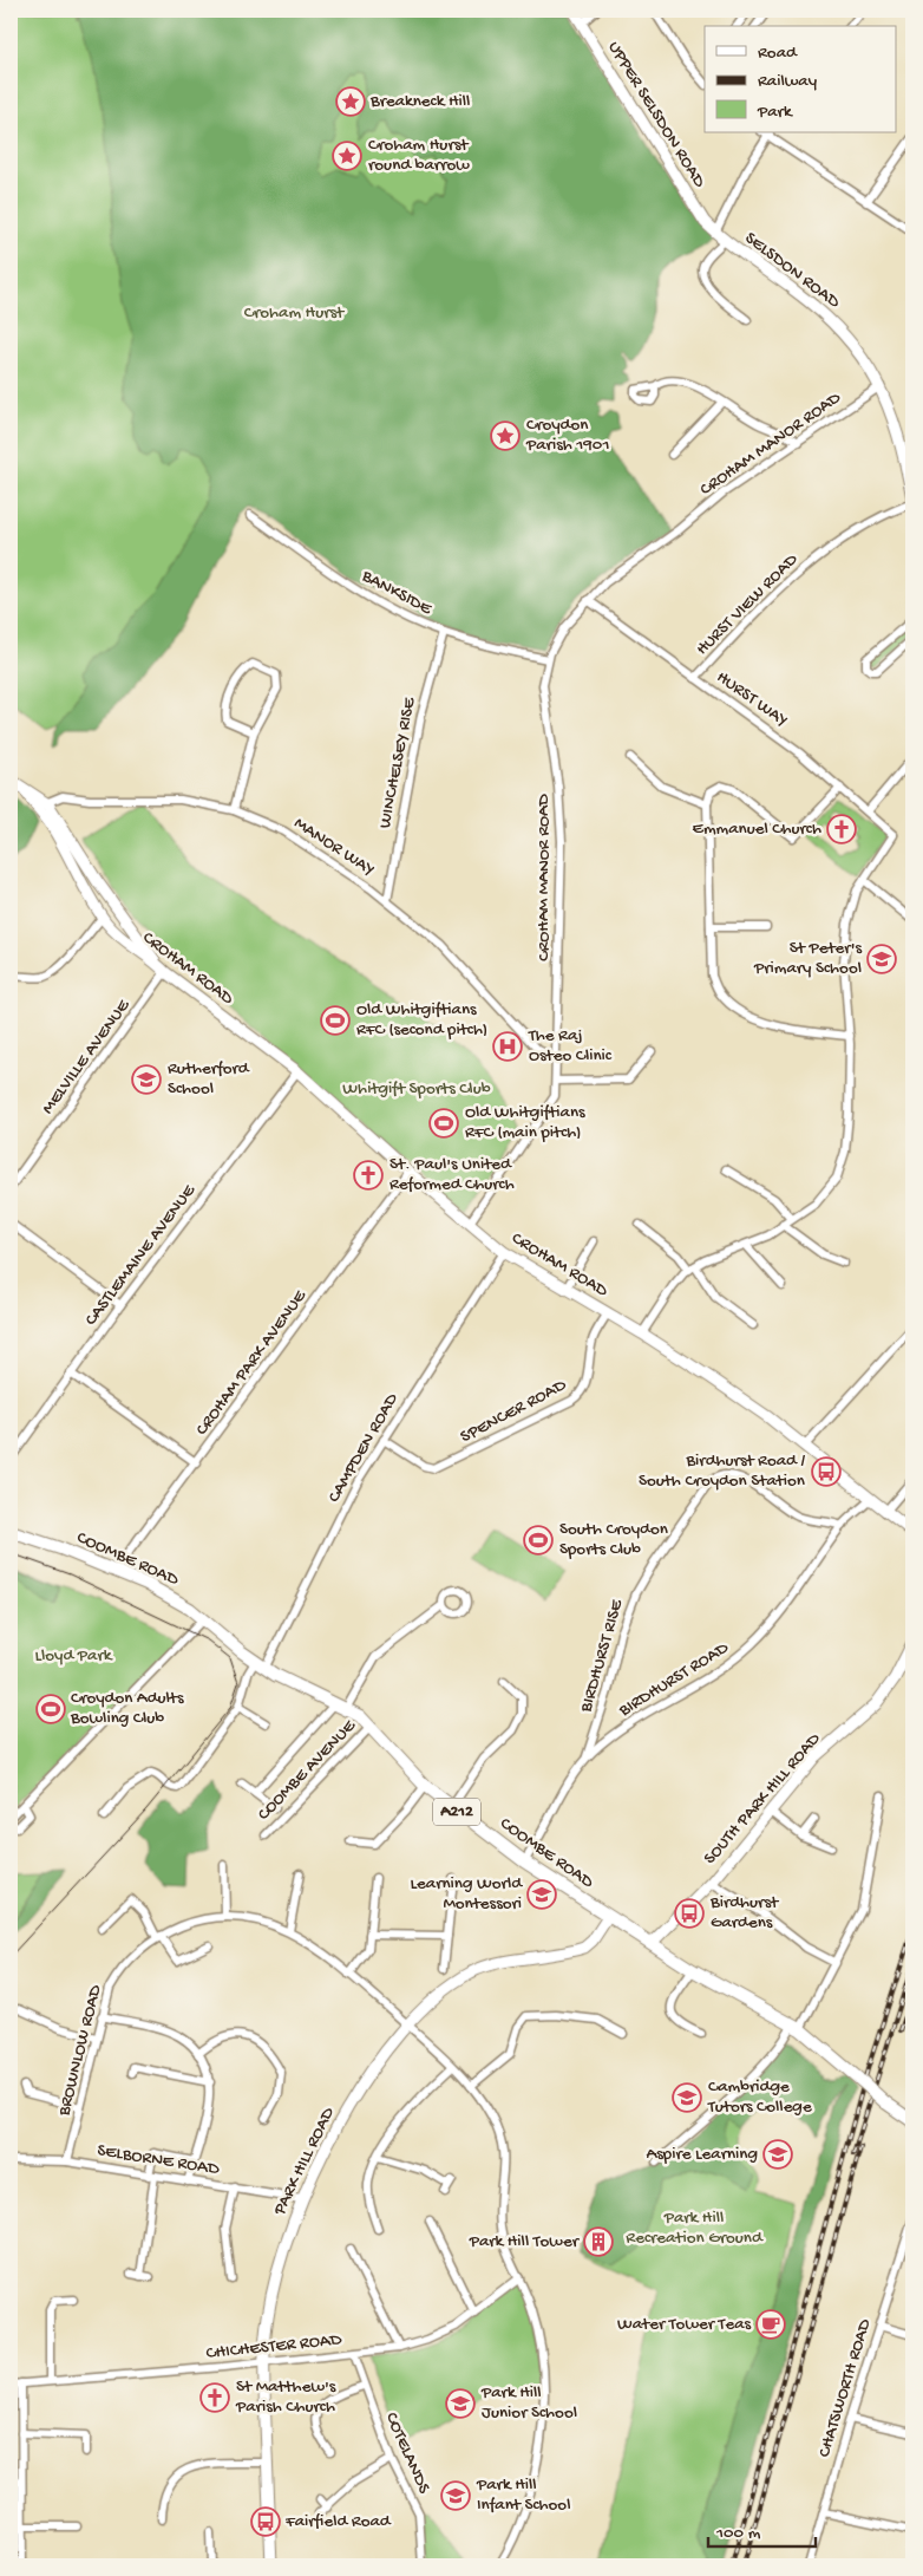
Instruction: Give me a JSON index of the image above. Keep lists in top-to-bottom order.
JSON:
{
  "streets": {
    "main road": [
      "UPPER SELSDON ROAD",
      "SELSDON ROAD",
      "CROHAM ROAD",
      "COOMBE ROAD",
      "SOUTH PARK HILL ROAD",
      "A212",
      "PARK HILL ROAD"
    ],
    "street": [
      "CROHAM MANOR ROAD",
      "BANKSIDE",
      "HURST VIEW ROAD",
      "HURST WAY",
      "WINCHELSEY RISE",
      "MANOR WAY",
      "MELVILLE AVENUE",
      "CASTLEMAINE AVENUE",
      "CROHAM PARK AVENUE",
      "SPENCER ROAD",
      "CAMPDEN ROAD",
      "BIRDHURST RISE",
      "BIRDHURST ROAD",
      "COOMBE AVENUE",
      "BROWNLOW ROAD",
      "SELBORNE ROAD",
      "CHICHESTER ROAD",
      "CHATSWORTH ROAD",
      "COTELANDS"
    ]
  },
  "crossings": [
    ["UPPER SELSDON ROAD", "SELSDON ROAD"],
    ["SELSDON ROAD", "CROHAM MANOR ROAD"],
    ["SELSDON ROAD", "HURST VIEW ROAD"],
    ["CROHAM MANOR ROAD", "BANKSIDE"],
    ["CROHAM MANOR ROAD", "HURST WAY"],
    ["CROHAM MANOR ROAD", "MANOR WAY"],
    ["CROHAM MANOR ROAD", "CROHAM ROAD"],
    ["BANKSIDE", "WINCHELSEY RISE"],
    ["HURST VIEW ROAD", "HURST WAY"],
    ["WINCHELSEY RISE", "MANOR WAY"],
    ["MANOR WAY", "CROHAM ROAD"],
    ["CROHAM ROAD", "MELVILLE AVENUE"],
    ["CROHAM ROAD", "CASTLEMAINE AVENUE"],
    ["CROHAM ROAD", "CROHAM PARK AVENUE"],
    ["CROHAM ROAD", "SPENCER ROAD"],
    ["CROHAM ROAD", "CAMPDEN ROAD"],
    ["CROHAM ROAD", "BIRDHURST ROAD"],
    ["CROHAM PARK AVENUE", "COOMBE ROAD"],
    ["SPENCER ROAD", "CAMPDEN ROAD"],
    ["CAMPDEN ROAD", "COOMBE ROAD"],
    ["COOMBE ROAD", "BIRDHURST ROAD"],
    ["COOMBE ROAD", "COOMBE AVENUE"],
    ["COOMBE ROAD", "SOUTH PARK HILL ROAD"],
    ["COOMBE ROAD", "PARK HILL ROAD"],
    ["BIRDHURST RISE", "BIRDHURST ROAD"],
    ["BROWNLOW ROAD", "SELBORNE ROAD"],
    ["BROWNLOW ROAD", "PARK HILL ROAD"],
    ["BROWNLOW ROAD", "CHICHESTER ROAD"],
    ["SELBORNE ROAD", "PARK HILL ROAD"],
    ["PARK HILL ROAD", "CHICHESTER ROAD"],
    ["CHICHESTER ROAD", "COTELANDS"]
  ],
  "parks": [
    "Croham Hurst",
    "Whitgift Sports Club",
    "Lloyd Park",
    "Park Hill Recreation Ground"
  ],
  "places": {
    "place": ["Breakneck Hill", "Croham Hurst round barrow", "Croydon Parish 1901"],
    "church": ["Emmanuel Church", "St. Paul's United Reformed Church", "St Matthew's Parish Church"],
    "school or university": [
      "St Peter's Primary School",
      "Rutherford School",
      "Learning World Montessori",
      "Cambridge Tutors College",
      "Aspire Learning",
      "Park Hill Junior School",
      "Park Hill Infant School"
    ],
    "sports": [
      "Old Whitgiftians RFC (second pitch)",
      "Old Whitgiftians RFC (main pitch)",
      "South Croydon Sports Club",
      "Croydon Adults Bowling Club"
    ],
    "hospital": ["The Raj Osteo Clinic"],
    "bus stop": ["Birdhurst Road / South Croydon Station", "Birdhurst Gardens", "Fairfield Road"],
    "building": ["Park Hill Tower"],
    "cafe": ["Water Tower Teas"]
  },
  "legend": ["Road", "Railway", "Park"],
  "scale_bar": "100 m"
}
